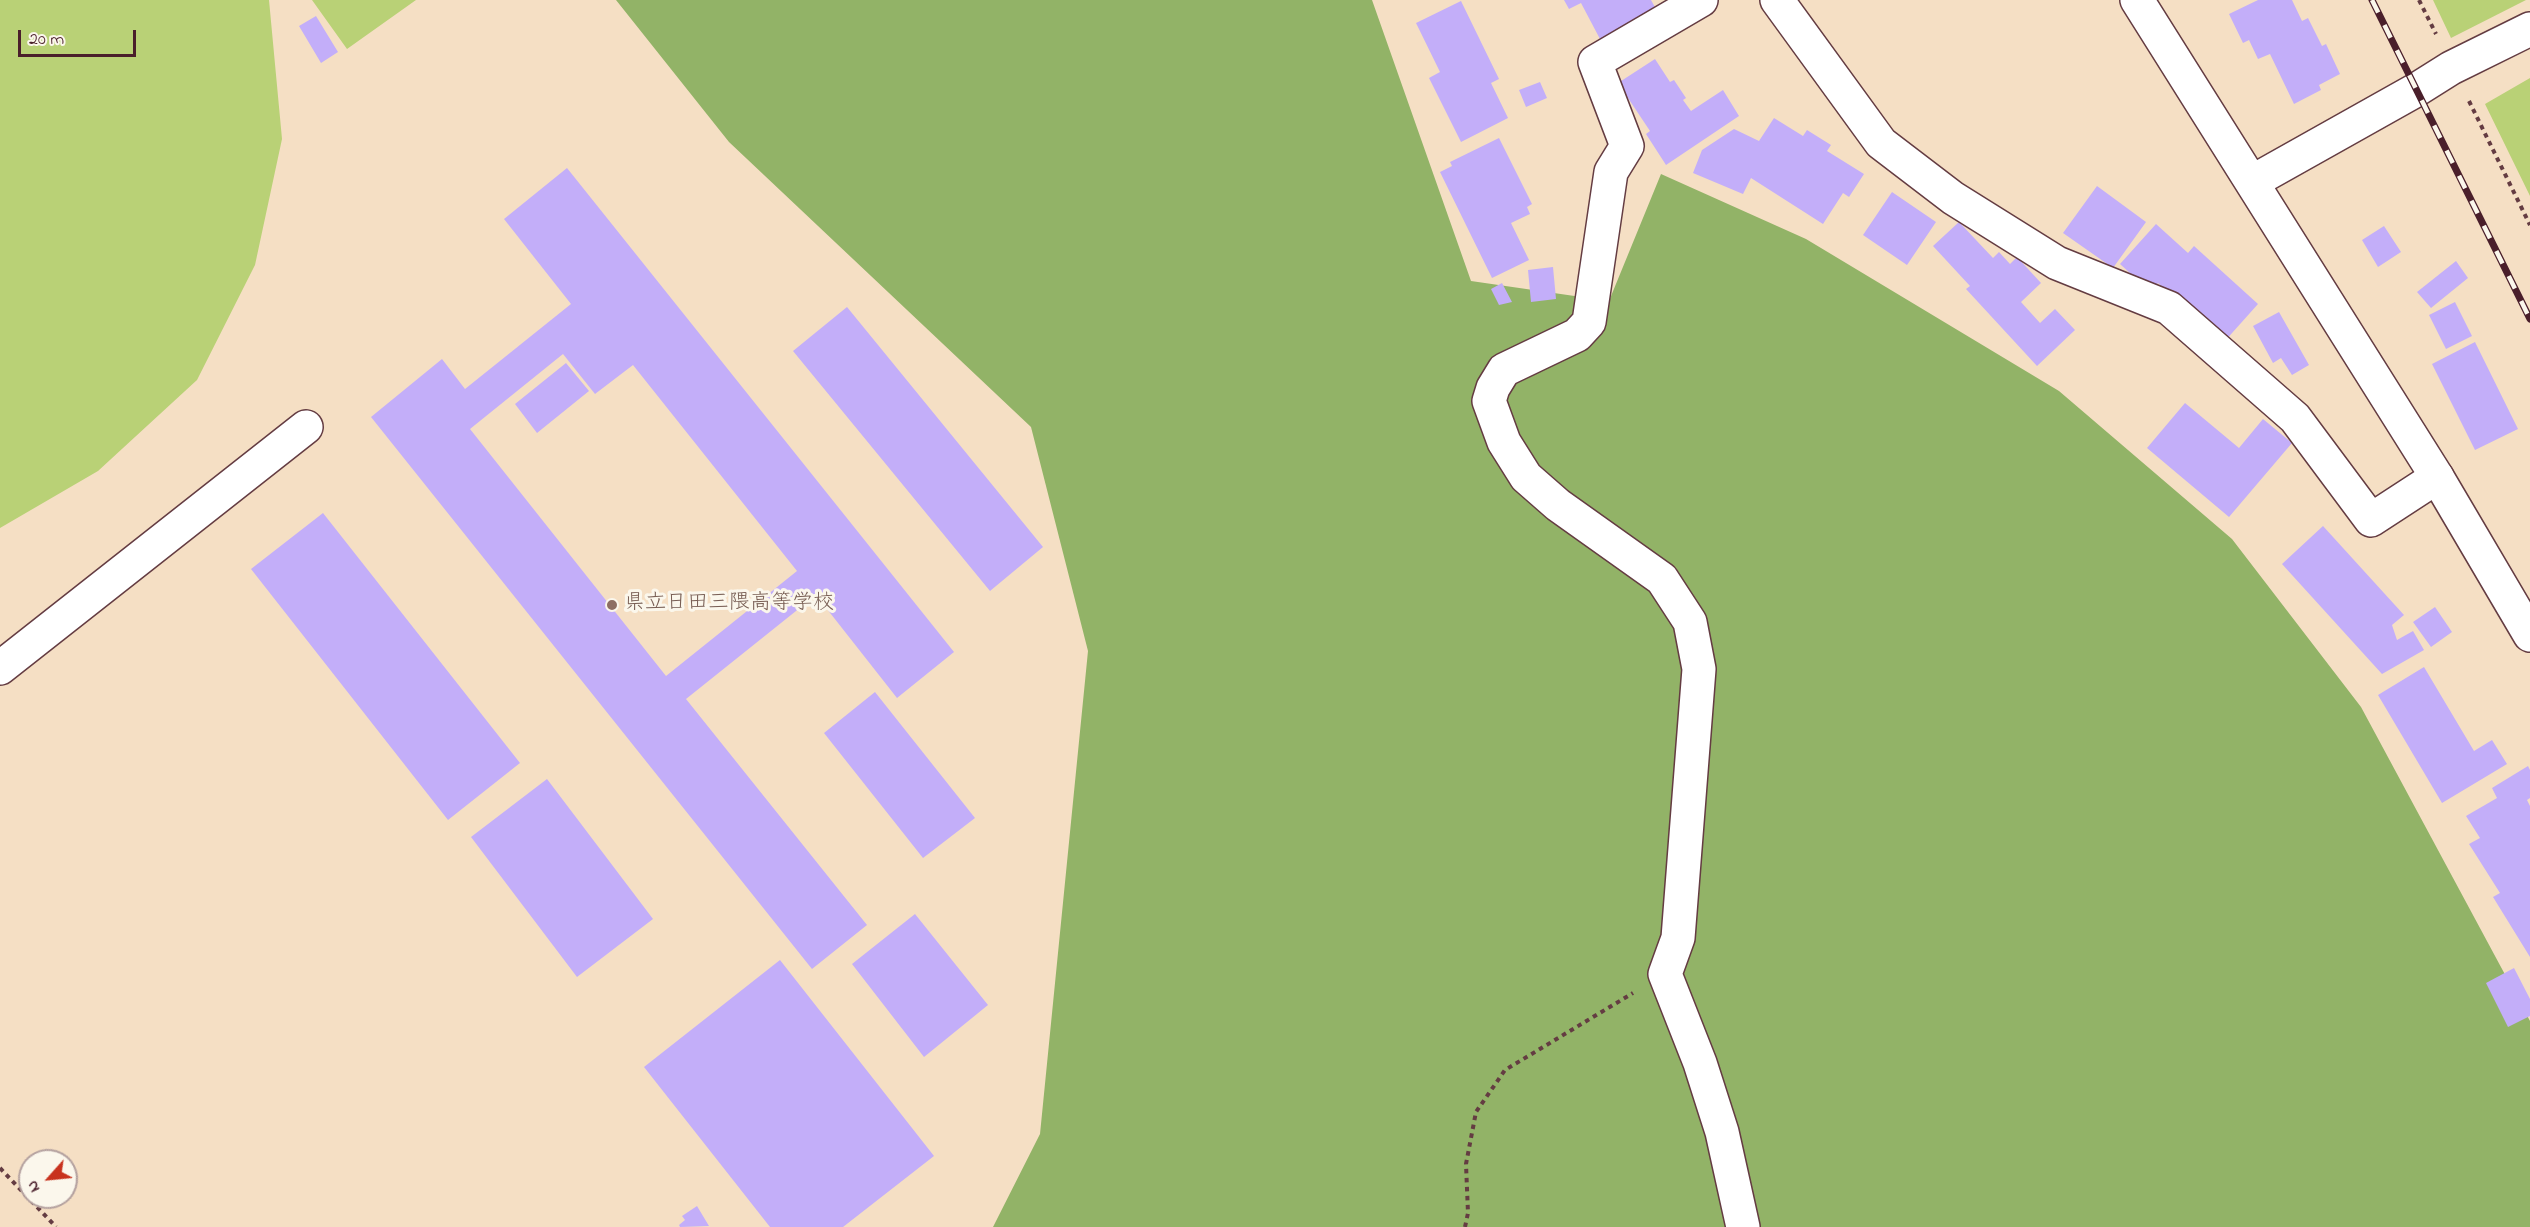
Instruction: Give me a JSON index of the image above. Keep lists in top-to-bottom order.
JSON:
{
  "places": ["県立日田三隈高等学校"],
  "scale_bar": "20 m",
  "north": "bottom left"
}
